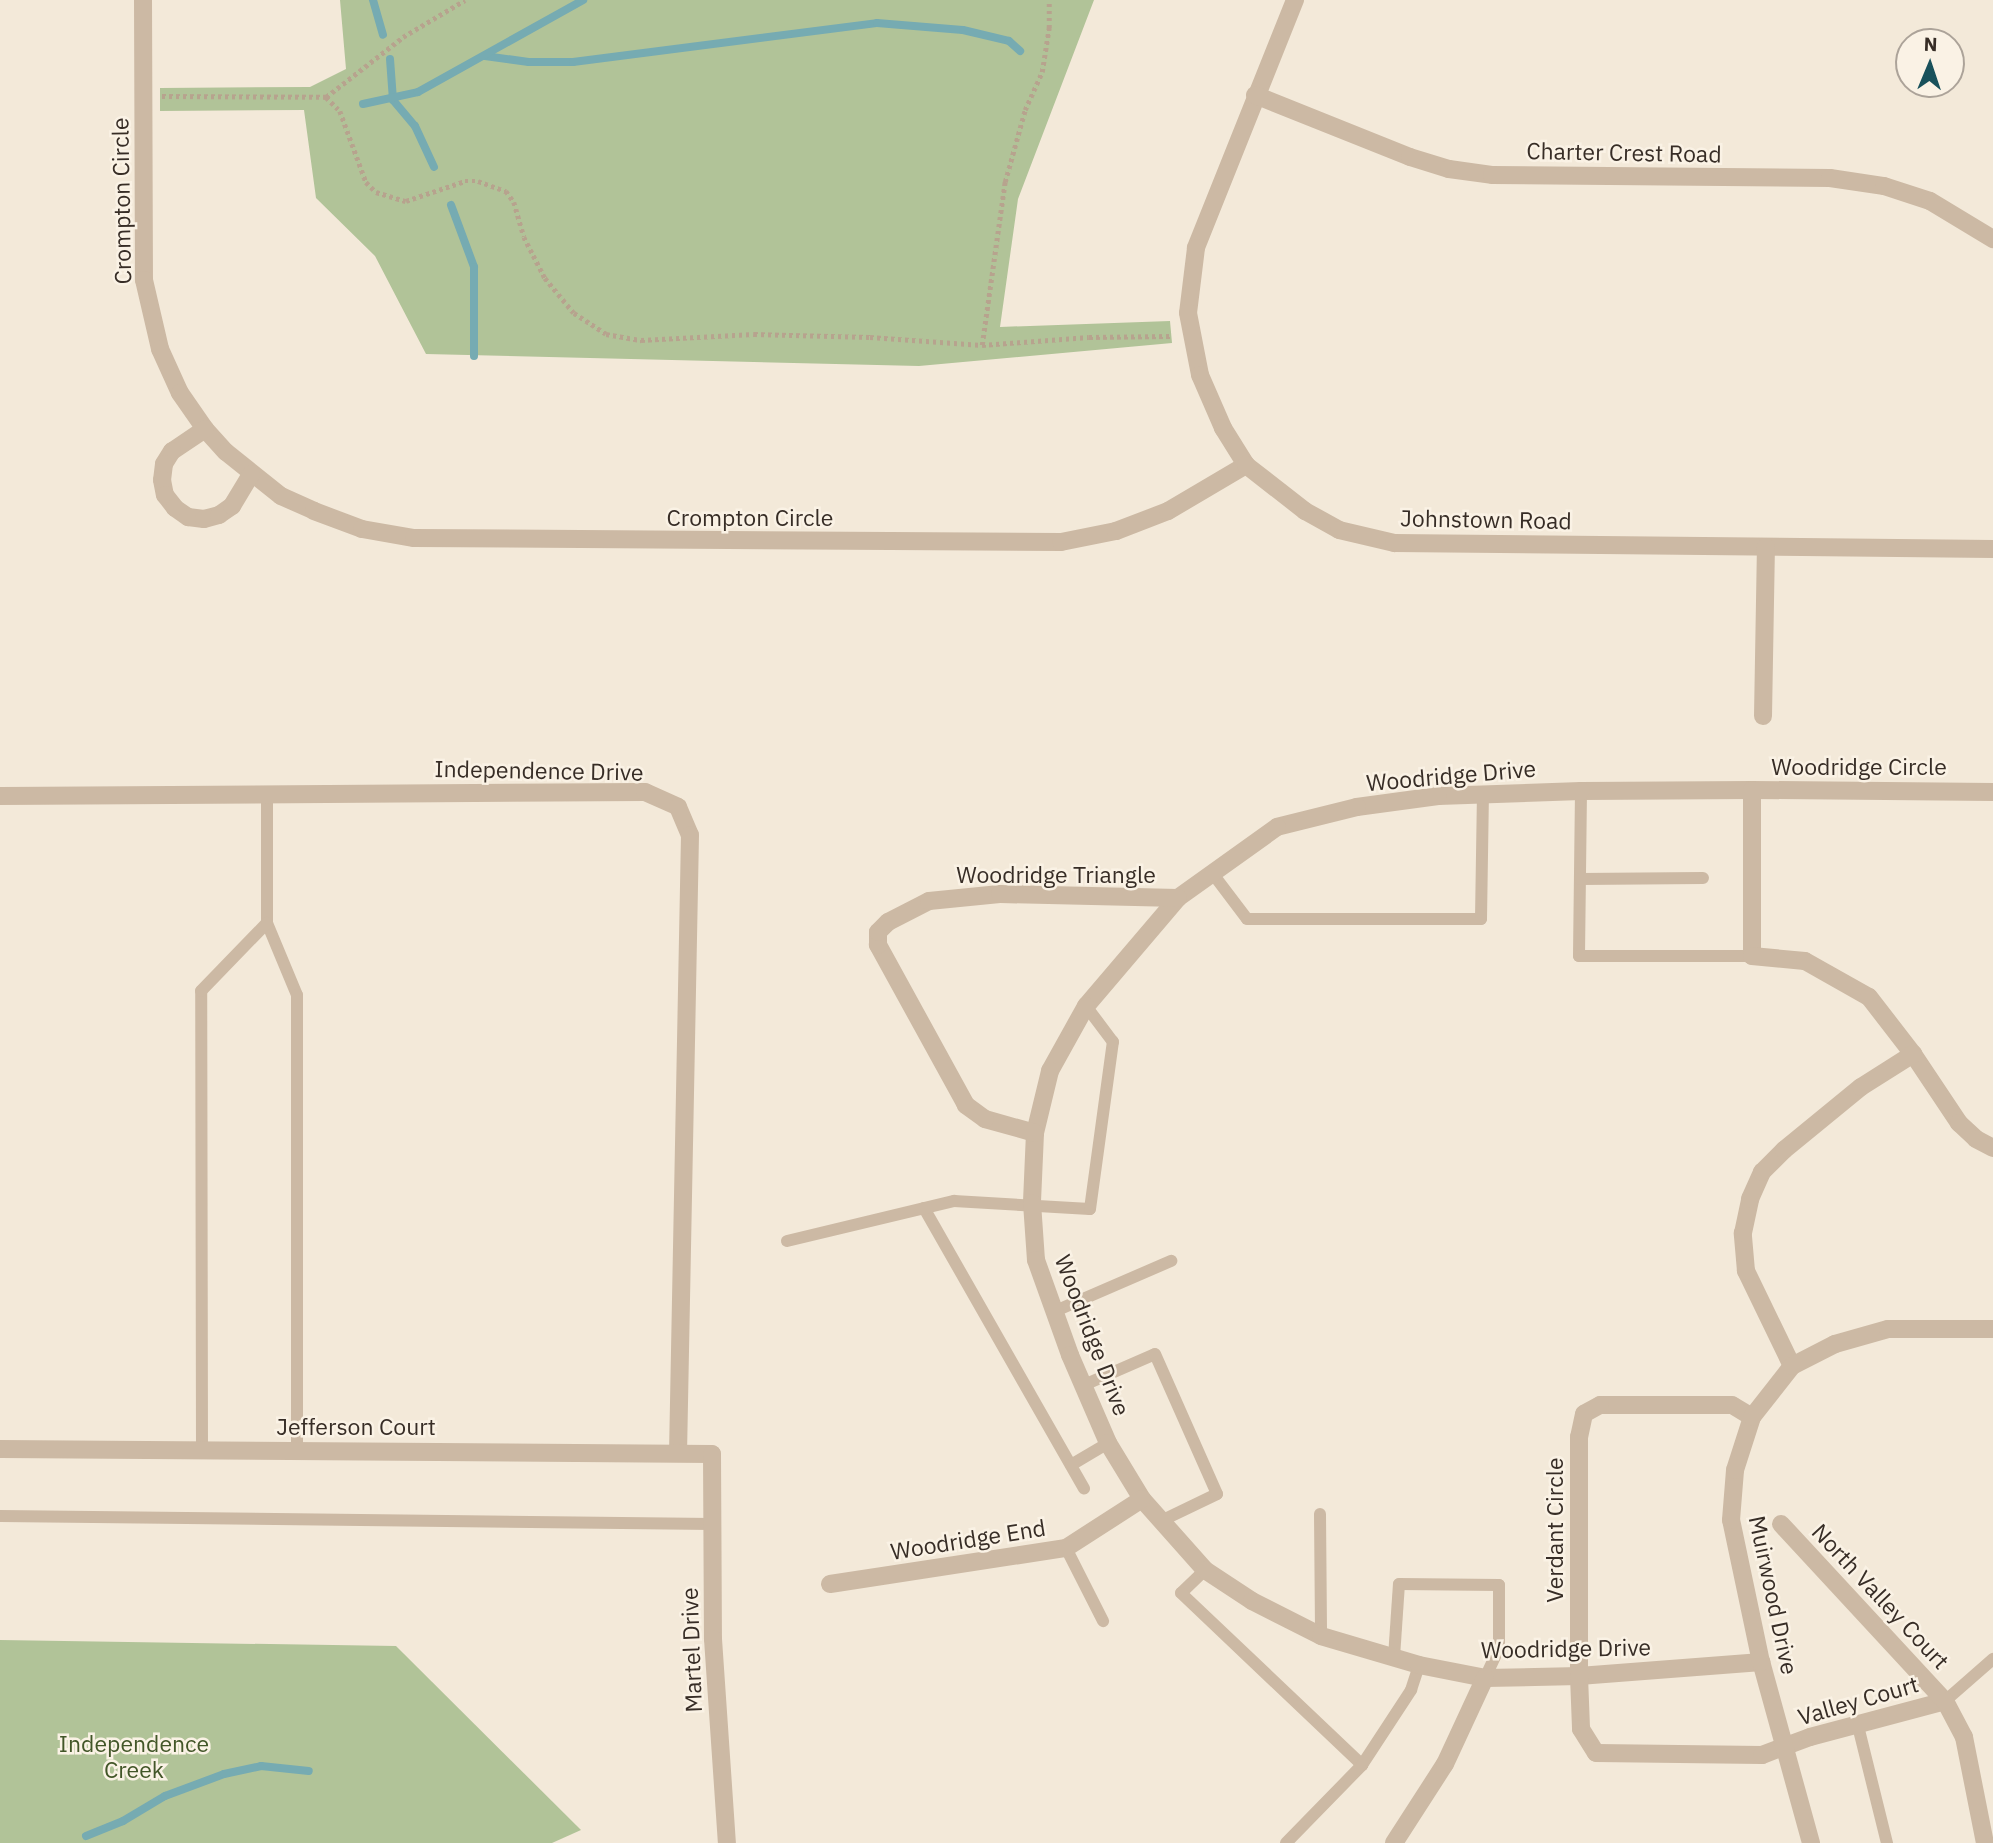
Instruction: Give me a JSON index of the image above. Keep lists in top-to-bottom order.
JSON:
{
  "streets": {
    "street": [
      "Charter Crest Road",
      "Crompton Circle",
      "Johnstown Road",
      "Woodridge Circle",
      "Independence Drive",
      "Woodridge Drive",
      "Woodridge Triangle",
      "Jefferson Court",
      "Verdant Circle",
      "Woodridge End",
      "Muirwood Drive",
      "North Valley Court",
      "Martel Drive",
      "Valley Court"
    ]
  },
  "crossings": [
    ["Charter Crest Road", "Johnstown Road"],
    ["Crompton Circle", "Johnstown Road"],
    ["Woodridge Circle", "Woodridge Drive"],
    ["Independence Drive", "Jefferson Court"],
    ["Woodridge Drive", "Woodridge Triangle"],
    ["Woodridge Drive", "Verdant Circle"],
    ["Woodridge Drive", "Woodridge End"],
    ["Woodridge Drive", "Muirwood Drive"],
    ["Jefferson Court", "Martel Drive"],
    ["Verdant Circle", "Muirwood Drive"],
    ["Verdant Circle", "Valley Court"],
    ["Muirwood Drive", "Valley Court"],
    ["North Valley Court", "Valley Court"]
  ],
  "parks": ["Independence Creek"],
  "north": "top"
}
